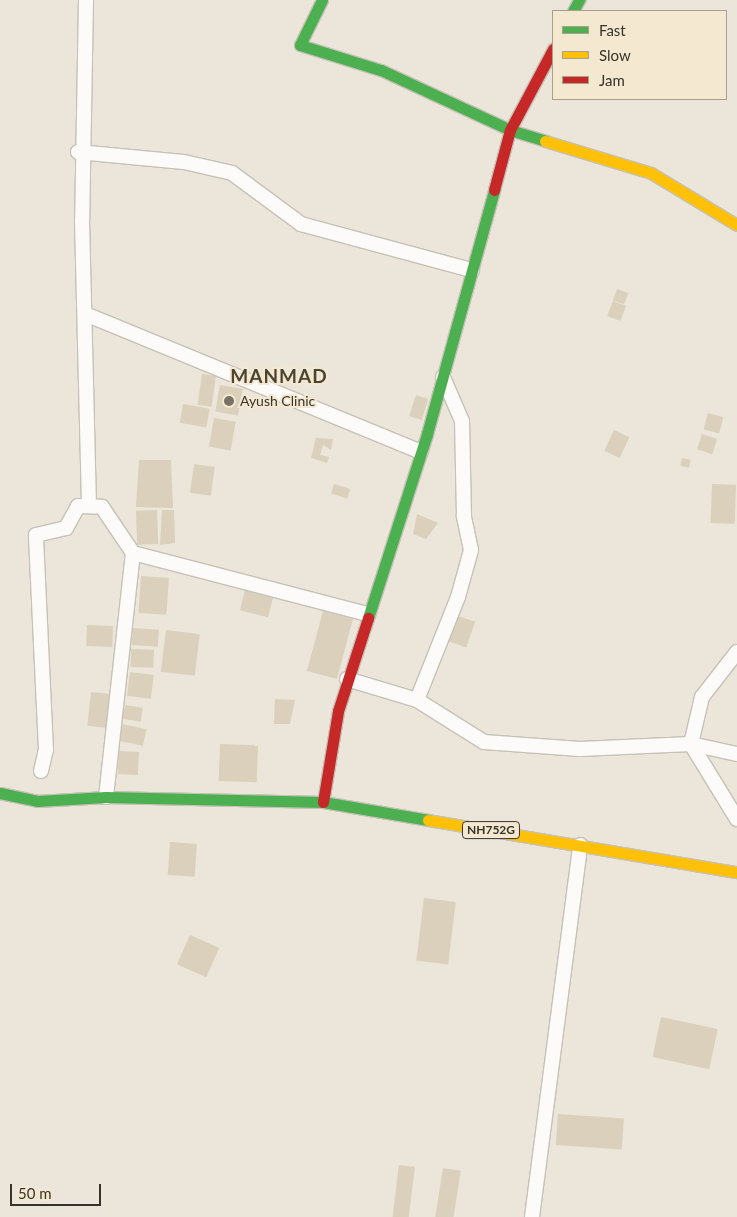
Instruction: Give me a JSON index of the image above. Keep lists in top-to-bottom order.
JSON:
{
  "streets": {
    "main road": ["NH752G"]
  },
  "districts": ["MANMAD"],
  "places": ["Ayush Clinic"],
  "legend": ["Fast", "Slow", "Jam"],
  "scale_bar": "50 m"
}
